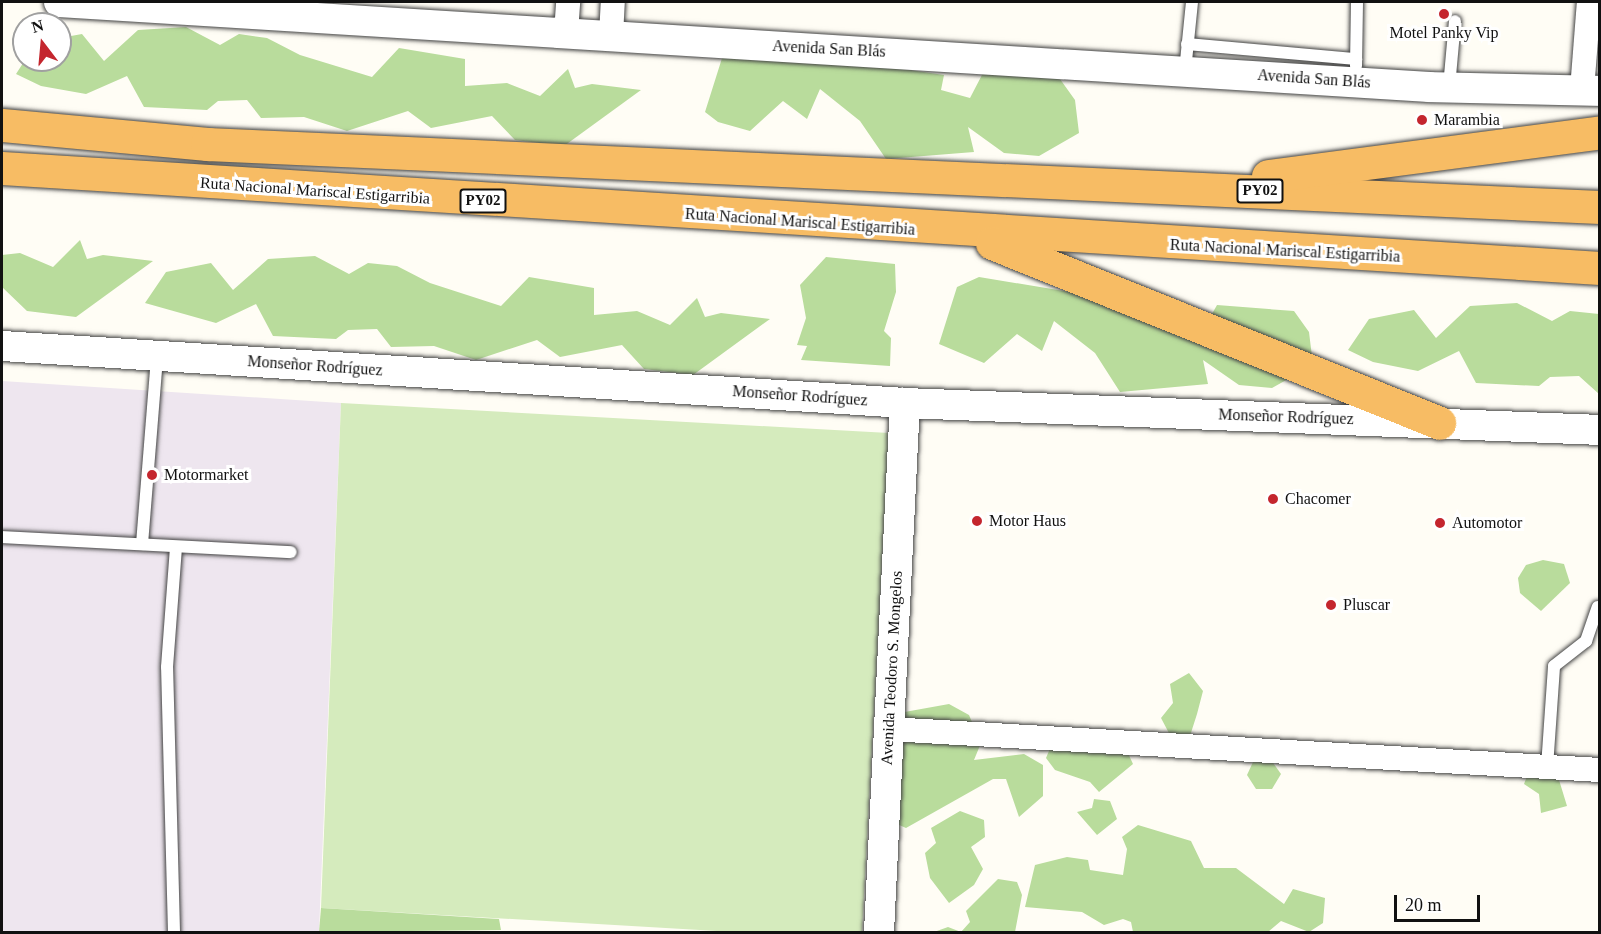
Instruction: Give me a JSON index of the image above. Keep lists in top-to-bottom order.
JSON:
{
  "streets": {
    "highway": ["Ruta Nacional Mariscal Estigarribia", "PY02"],
    "street": ["Avenida San Blás", "Monseñor Rodríguez", "Avenida Teodoro S. Mongelos"]
  },
  "crossings": [
    ["Monseñor Rodríguez", "Avenida Teodoro S. Mongelos"]
  ],
  "places": [
    "Motel Panky Vip",
    "Marambia",
    "Motormarket",
    "Chacomer",
    "Motor Haus",
    "Automotor",
    "Pluscar"
  ],
  "scale_bar": "20 m",
  "north": "top"
}
